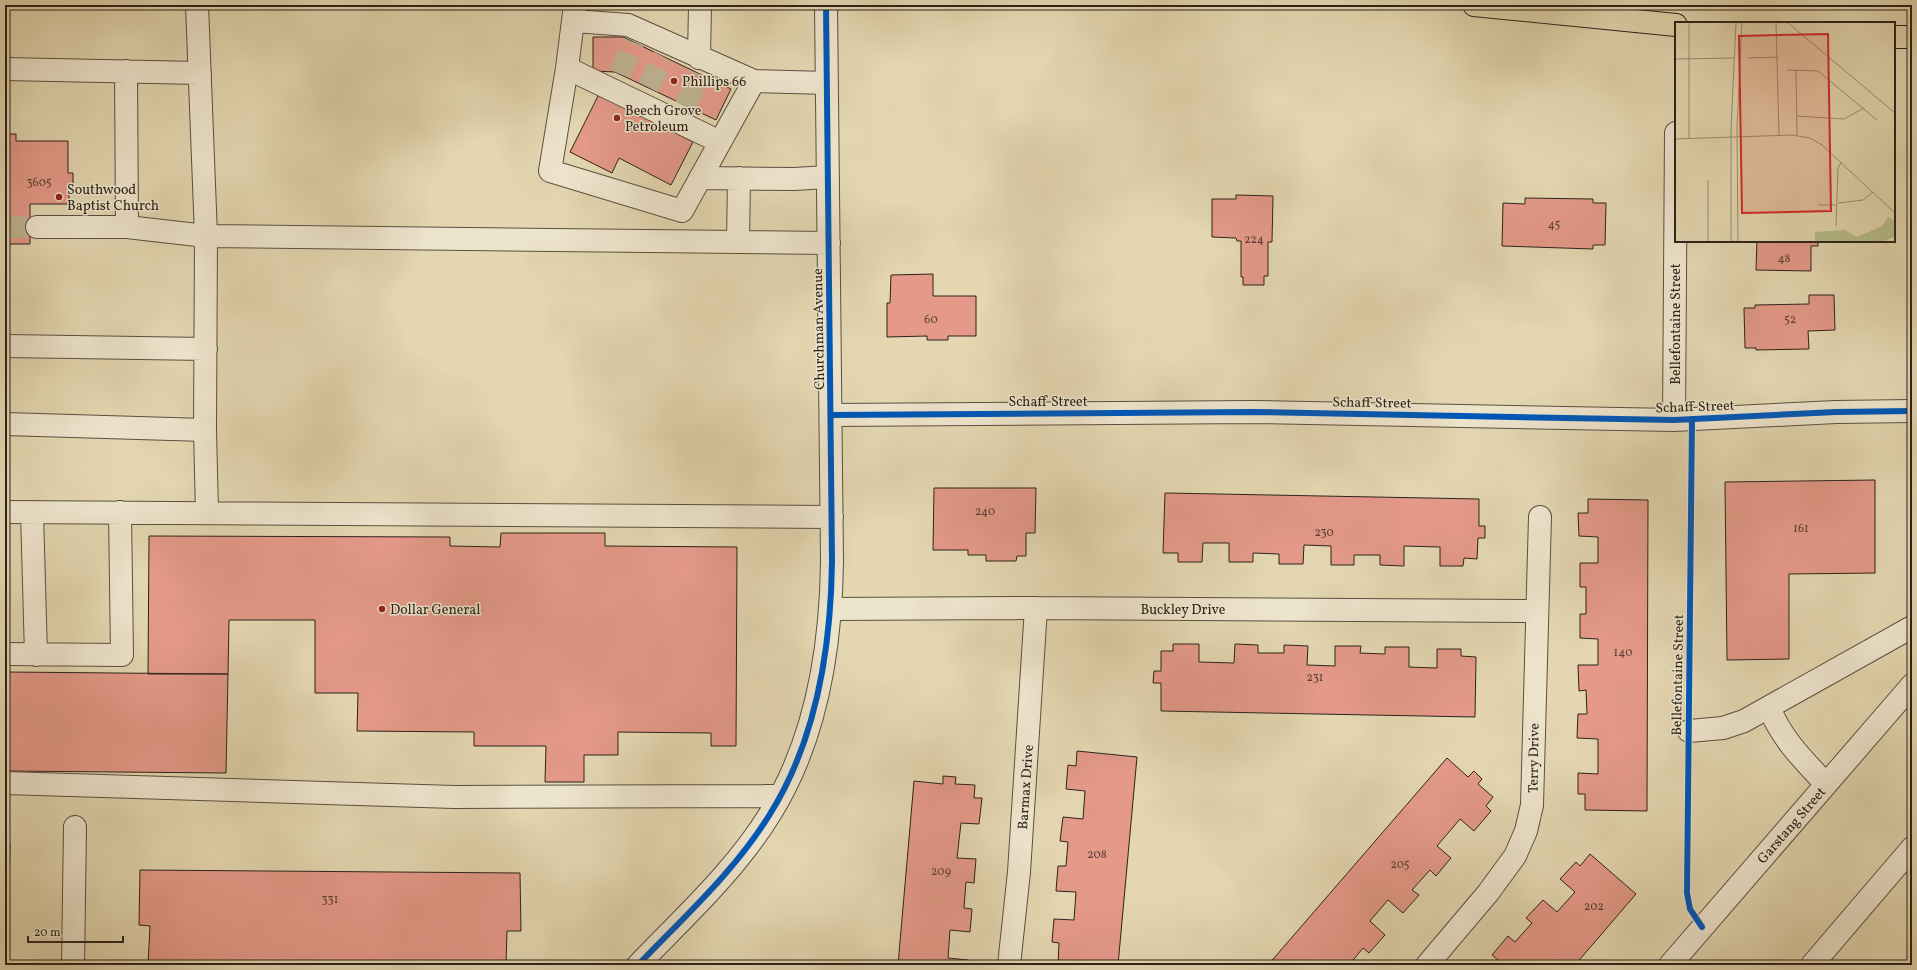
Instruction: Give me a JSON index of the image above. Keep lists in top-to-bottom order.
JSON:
{
  "streets": {
    "street": [
      "Bellefontaine Street",
      "Churchman Avenue",
      "Schaff Street",
      "Buckley Drive",
      "Terry Drive",
      "Barmax Drive",
      "Garstang Street"
    ]
  },
  "crossings": [
    ["Bellefontaine Street", "Schaff Street"],
    ["Churchman Avenue", "Schaff Street"],
    ["Churchman Avenue", "Buckley Drive"],
    ["Buckley Drive", "Terry Drive"],
    ["Buckley Drive", "Barmax Drive"]
  ],
  "places": [
    "Phillips 66",
    "Beech Grove Petroleum",
    "Southwood Baptist Church",
    "Dollar General"
  ],
  "house_numbers": [
    "3605",
    "45",
    "224",
    "48",
    "60",
    "52",
    "240",
    "161",
    "230",
    "140",
    "231",
    "208",
    "205",
    "209",
    "331",
    "202"
  ],
  "scale_bar": "20 m"
}
